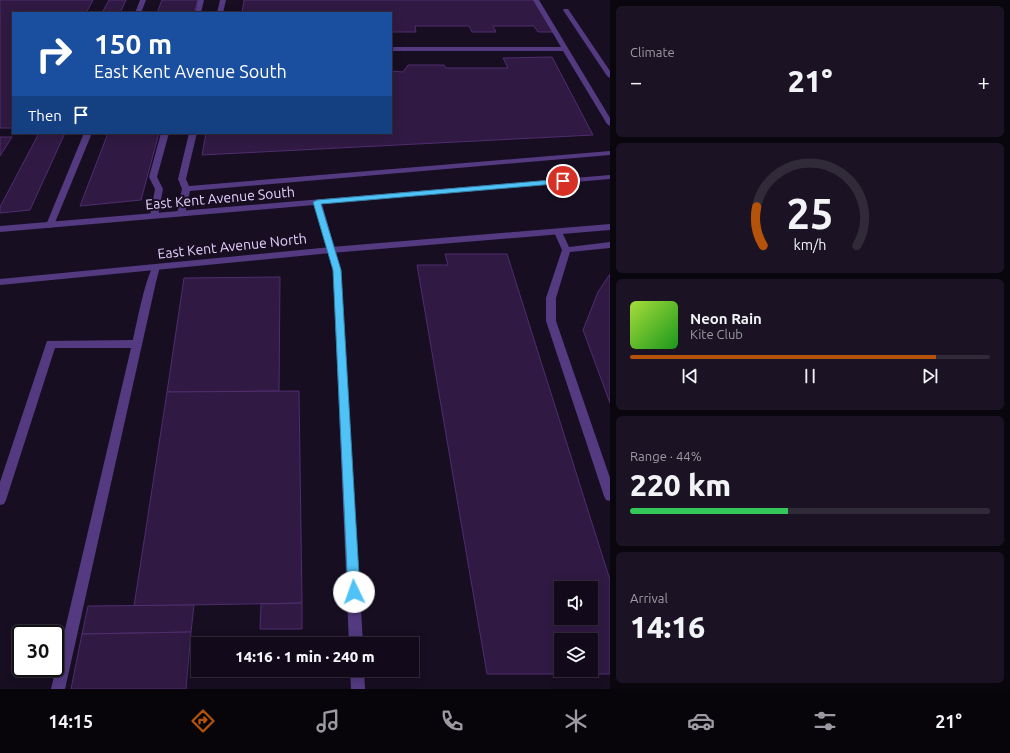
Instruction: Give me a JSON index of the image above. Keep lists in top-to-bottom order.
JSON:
{
  "streets": {
    "street": ["East Kent Avenue South", "East Kent Avenue North"]
  },
  "page": {
    "tile": [
      "Climate",
      ["Range · 44%", "220 km"],
      ["Arrival", "14:16"]
    ],
    "turn": ["150 m", "East Kent Avenue South"],
    "heat": ["−", "21°", "+"],
    "then": "Then",
    "song": ["Neon Rain", "Kite Club"],
    "limit": "30",
    "trip": "14:16 · 1 min · 240 m",
    "tabs": ["14:15", "21°"],
    "gauge": ["25", "km/h"]
  }
}
